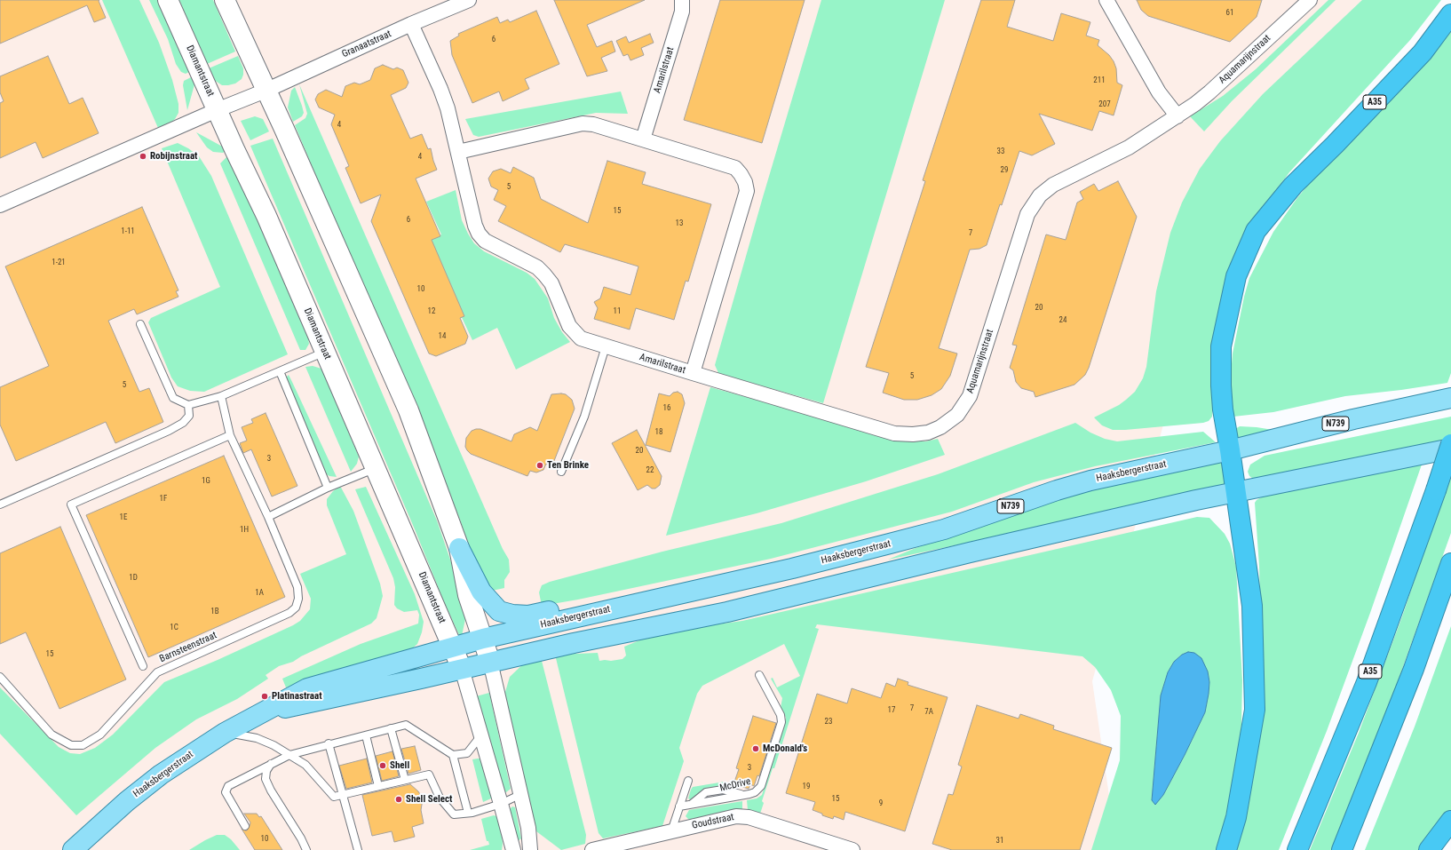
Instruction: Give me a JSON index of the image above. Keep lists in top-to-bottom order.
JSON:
{
  "streets": {
    "highway": ["A35"],
    "main road": ["Diamantstraat", "N739", "Haaksbergerstraat"],
    "street": [
      "Granaatstraat",
      "Aquamarijnstraat",
      "Amarilstraat",
      "Goudstraat"
    ],
    "lane": ["Barnsteenstraat", "McDrive"]
  },
  "crossings": [
    ["Granaatstraat", "Amarilstraat"],
    ["Granaatstraat", "Diamantstraat"],
    ["Aquamarijnstraat", "Amarilstraat"],
    ["Diamantstraat", "Haaksbergerstraat"],
    ["A35", "Haaksbergerstraat"]
  ],
  "places": [
    "Robijnstraat",
    "Ten Brinke",
    "Platinastraat",
    "McDonald's",
    "Shell",
    "Shell Select"
  ],
  "house_numbers": [
    "61",
    "6",
    "211",
    "207",
    "4",
    "33",
    "4",
    "29",
    "5",
    "15",
    "6",
    "13",
    "1-11",
    "7",
    "1-21",
    "10",
    "20",
    "12",
    "11",
    "24",
    "14",
    "5",
    "5",
    "16",
    "18",
    "20",
    "3",
    "22",
    "1G",
    "1F",
    "1E",
    "1H",
    "1D",
    "1A",
    "1B",
    "1C",
    "15",
    "7",
    "17",
    "7A",
    "23",
    "3",
    "19",
    "15",
    "9",
    "10",
    "31"
  ]
}
